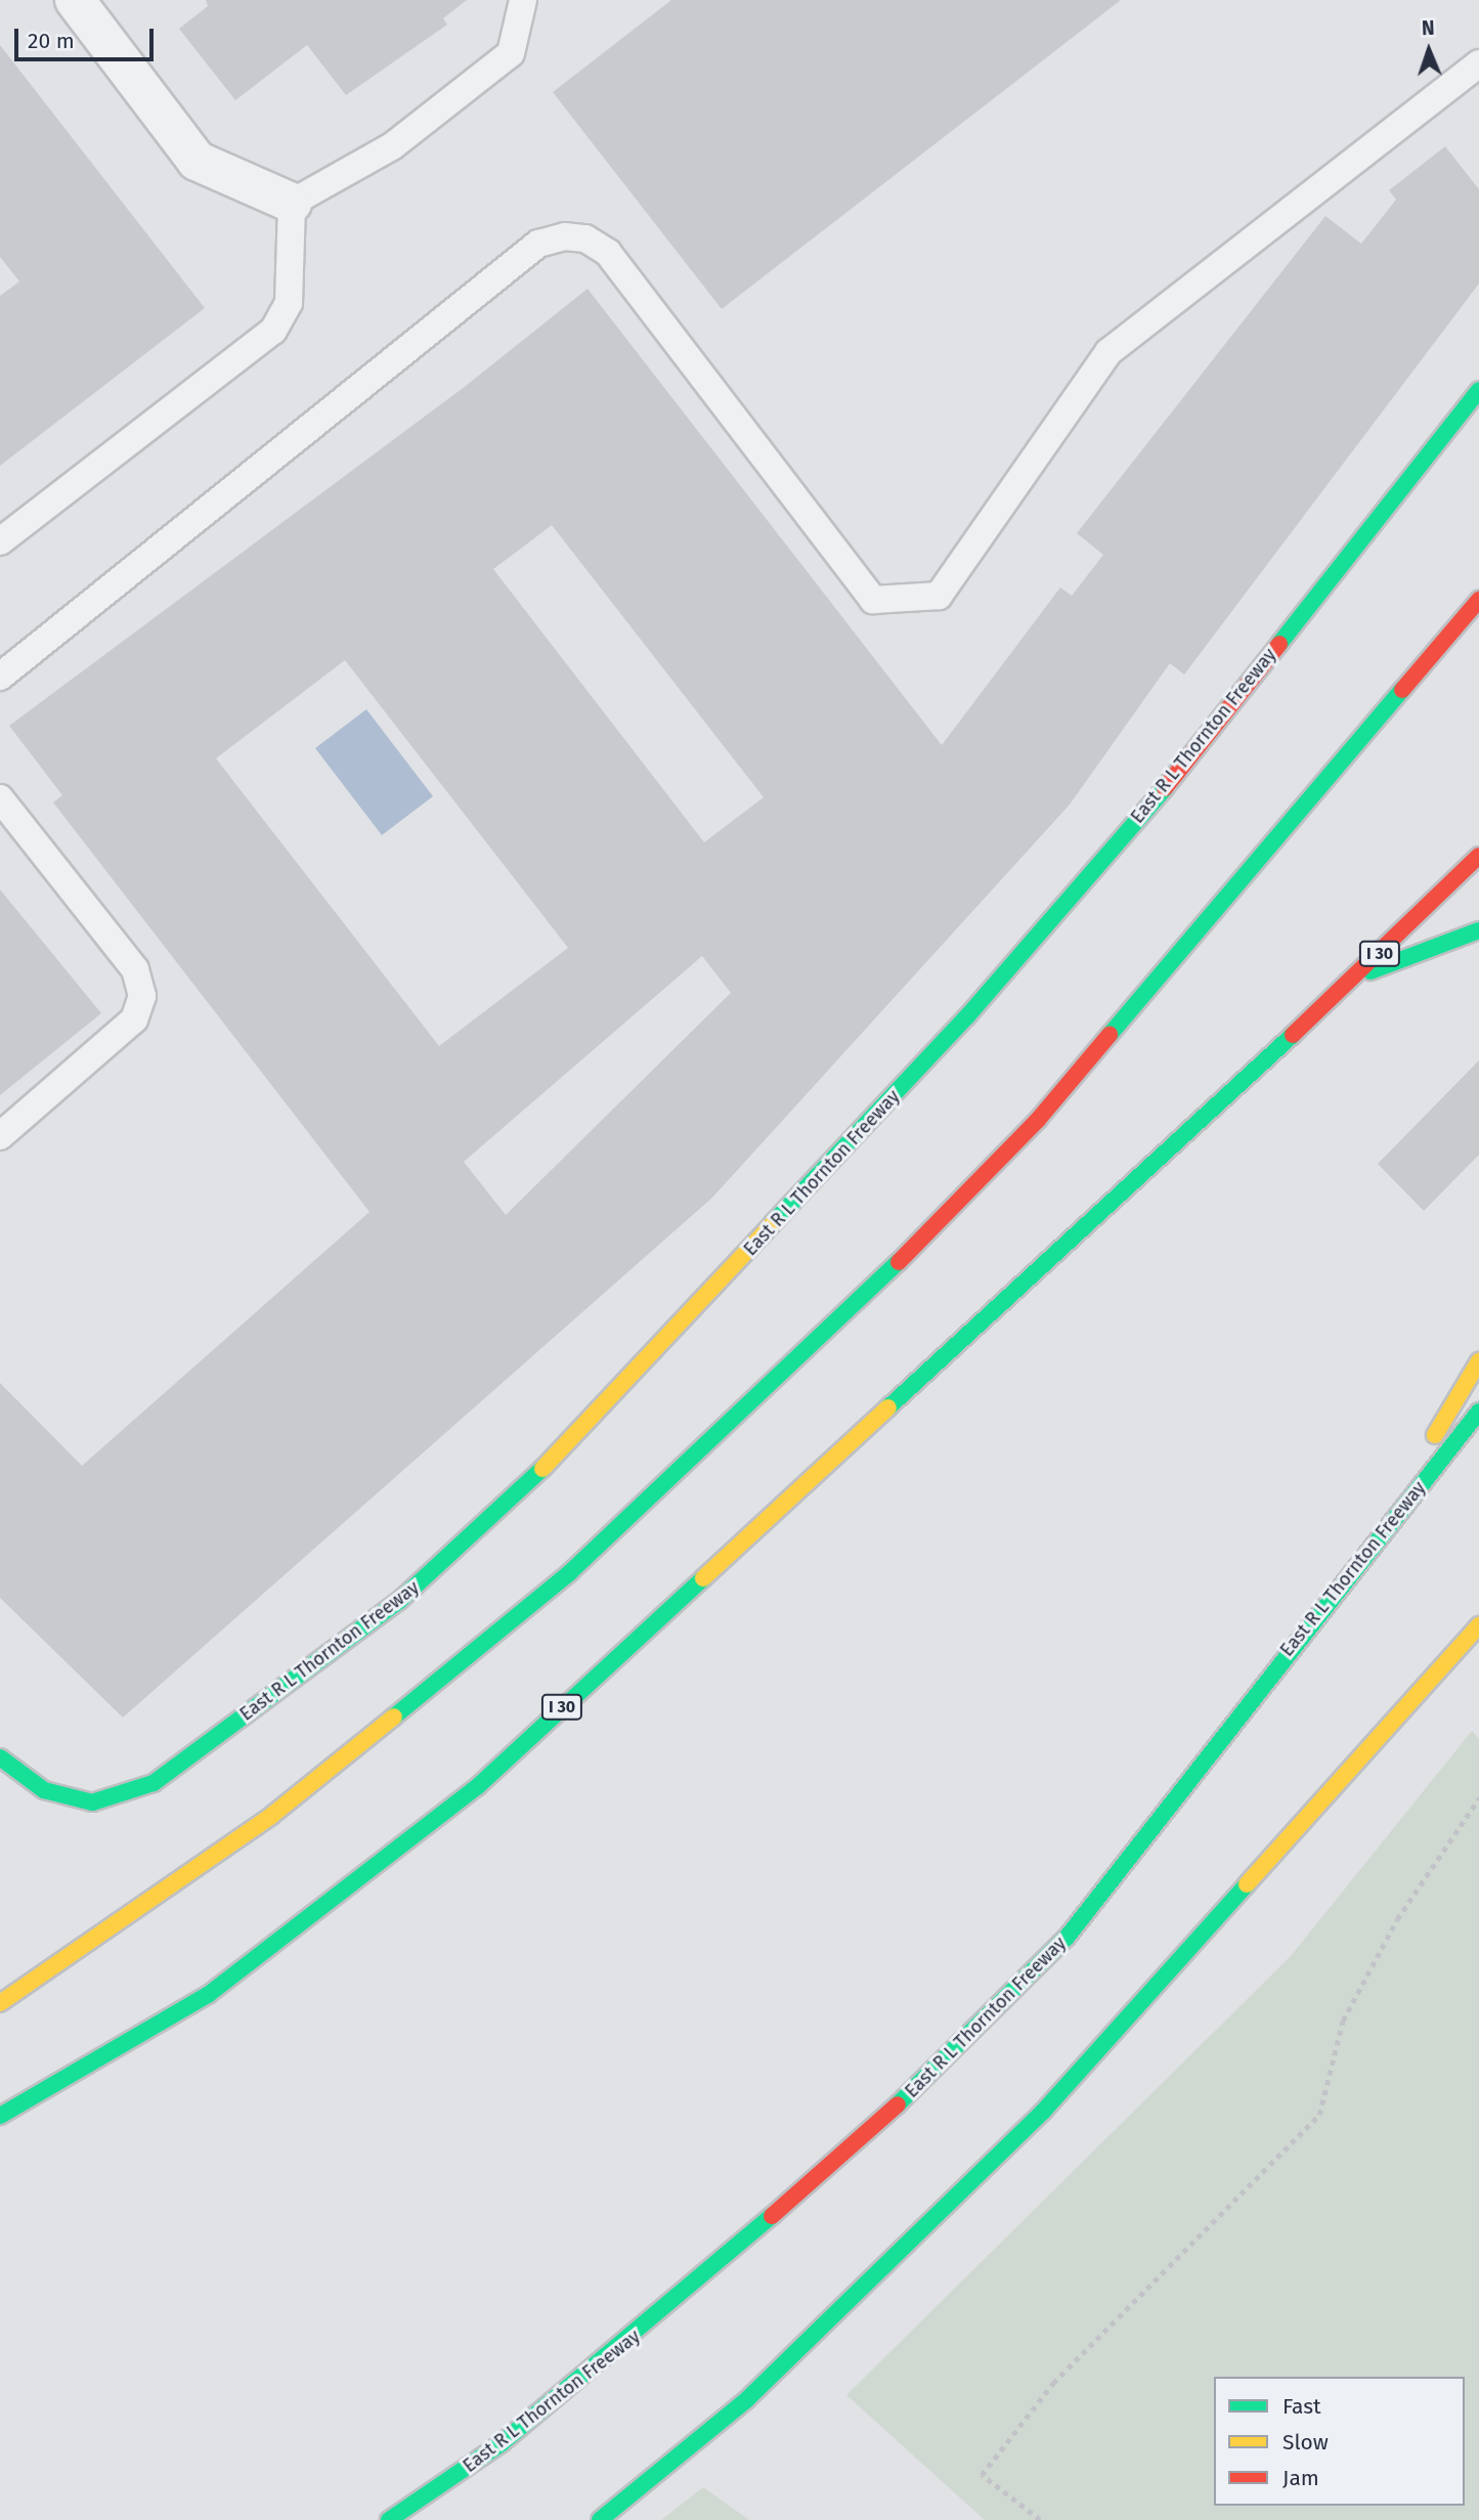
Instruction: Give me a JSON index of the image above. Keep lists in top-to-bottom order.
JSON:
{
  "streets": {
    "main road": ["East R L Thornton Freeway", "I 30"]
  },
  "legend": ["Fast", "Slow", "Jam"],
  "scale_bar": "20 m",
  "north": "top"
}
